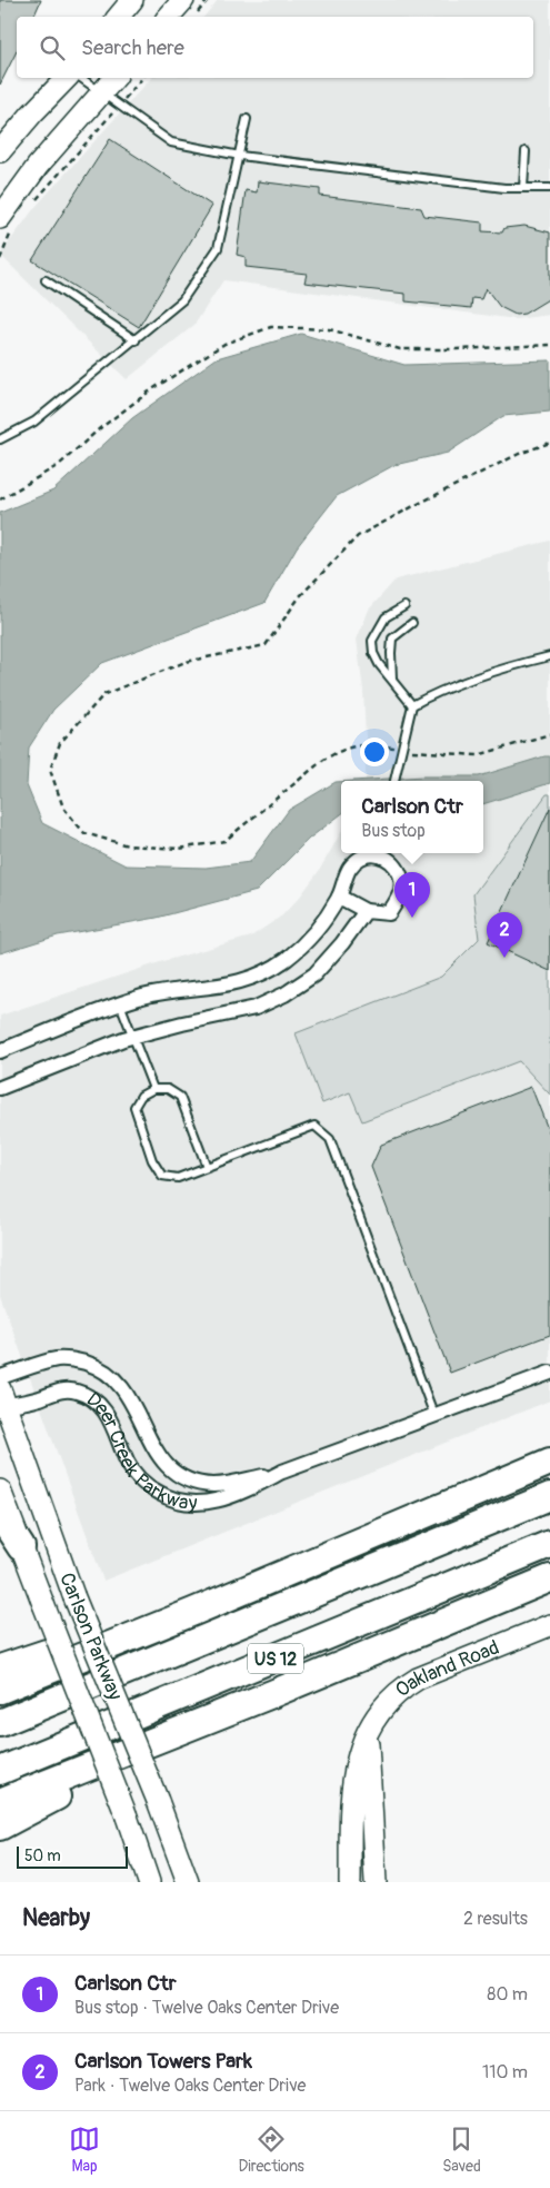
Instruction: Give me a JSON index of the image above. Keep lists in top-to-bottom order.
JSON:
{
  "streets": {
    "highway": ["US 12"],
    "main road": ["Carlson Parkway", "Oakland Road"],
    "street": ["Deer Creek Parkway"]
  },
  "crossings": [
    ["Deer Creek Parkway", "Carlson Parkway"]
  ],
  "scale_bar": "50 m",
  "page": {
    "search": "Search here",
    "popup": ["Carlson Ctr", "Bus stop"],
    "pins": ["1", "2"],
    "scale": "50 m",
    "heading": ["Nearby", "2 results"],
    "list": [
      {
        "mark": "1",
        "name": "Carlson Ctr",
        "note": "Bus stop · Twelve Oaks Center Drive",
        "value": "80 m"
      },
      {
        "mark": "2",
        "name": "Carlson Towers Park",
        "note": "Park · Twelve Oaks Center Drive",
        "value": "110 m"
      }
    ],
    "nav": ["Map", "Directions", "Saved"]
  }
}
